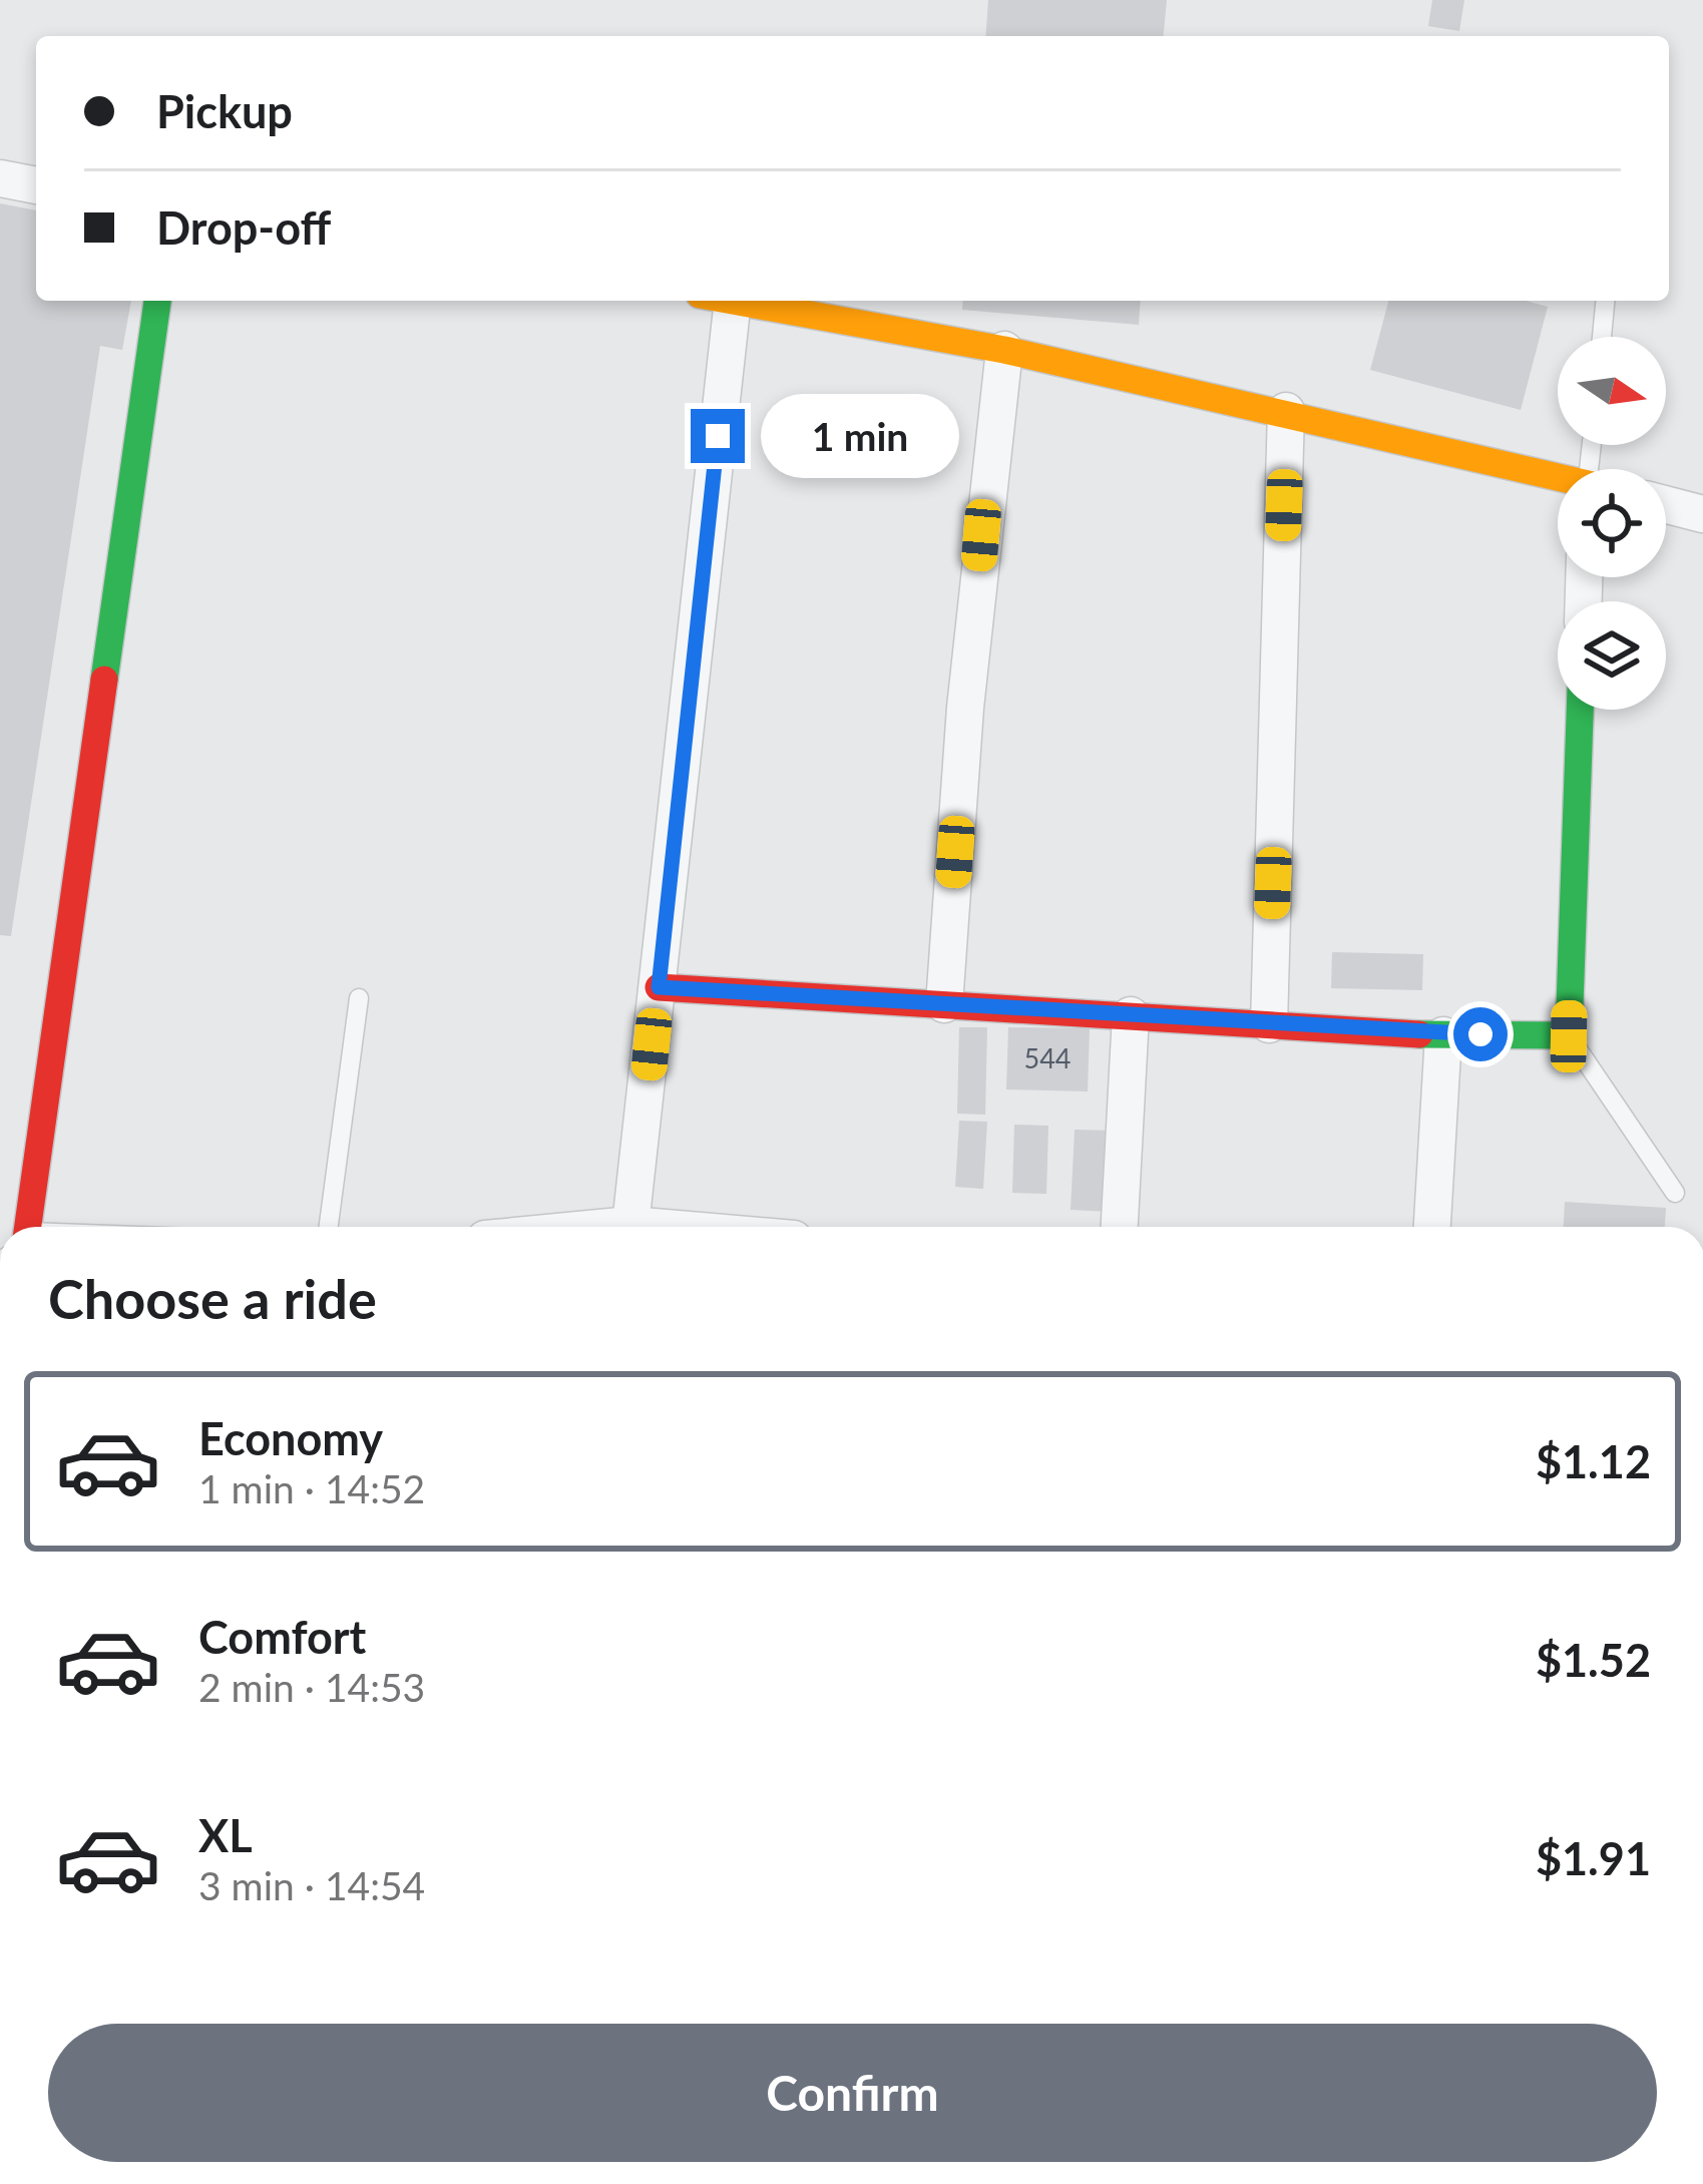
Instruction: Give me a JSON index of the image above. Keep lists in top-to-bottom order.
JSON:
{
  "house_numbers": ["544"],
  "north": "right",
  "page": {
    "banner": ["Pickup", "Drop-off"],
    "bubble": "1 min",
    "heading": "Choose a ride",
    "list": [
      {
        "name": "Economy",
        "note": "1 min · 14:52",
        "value": "$1.12"
      },
      {
        "name": "Comfort",
        "note": "2 min · 14:53",
        "value": "$1.52"
      },
      {
        "name": "XL",
        "note": "3 min · 14:54",
        "value": "$1.91"
      }
    ],
    "buttons": "Confirm"
  }
}
